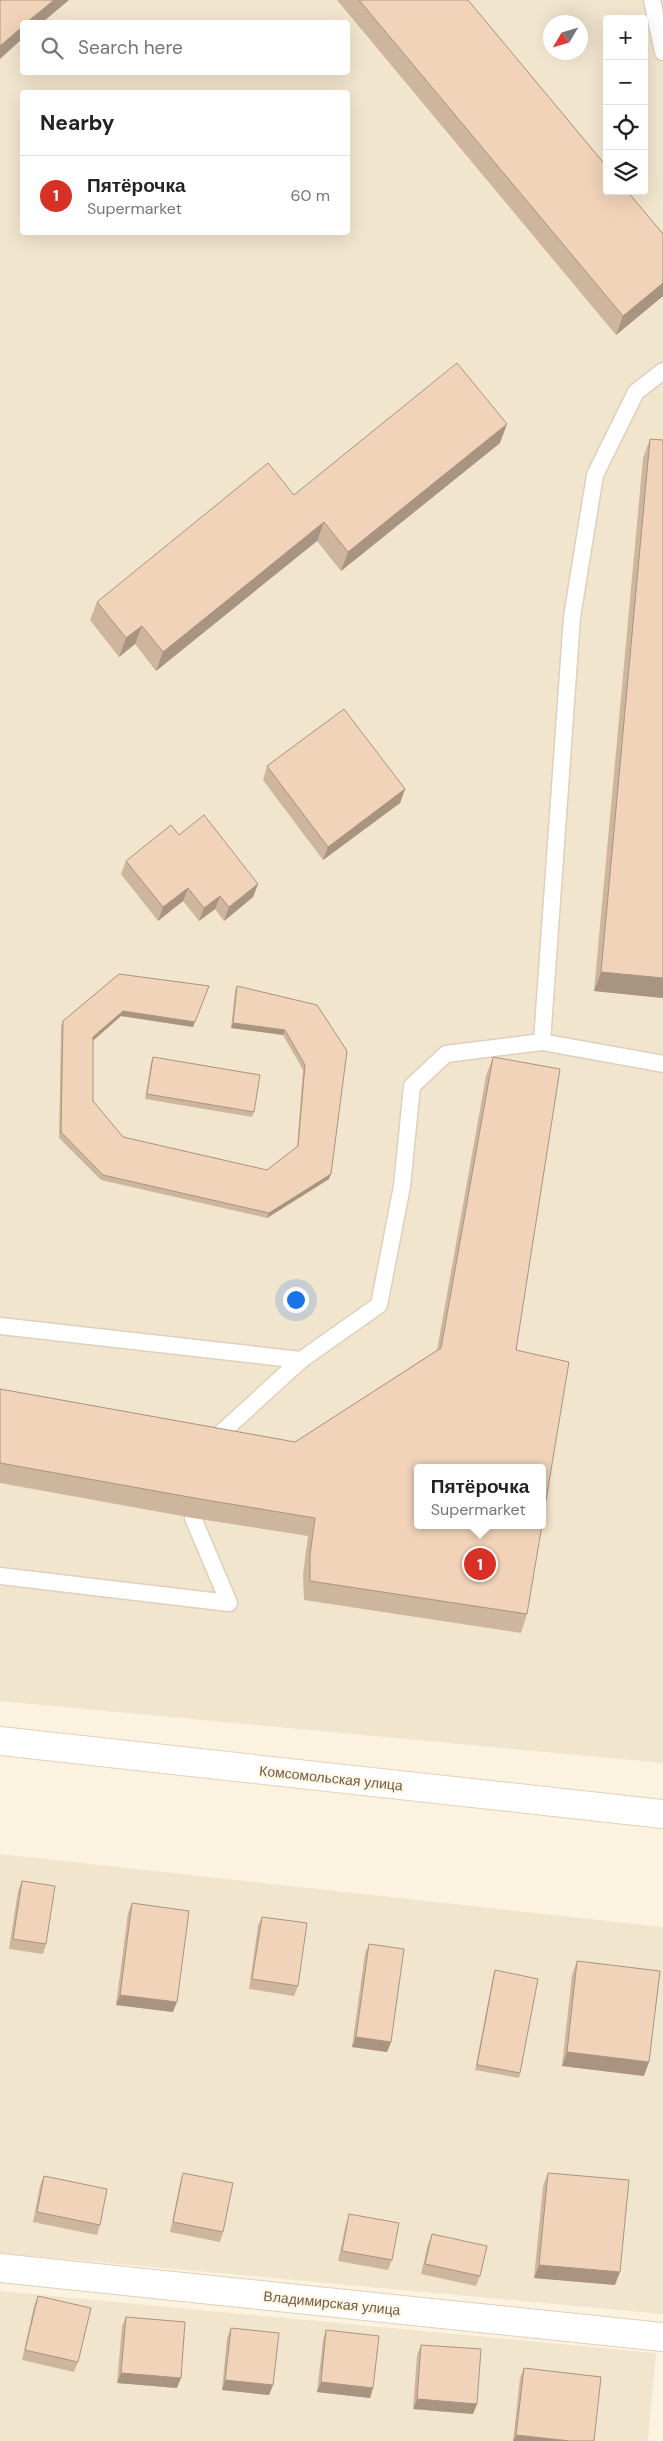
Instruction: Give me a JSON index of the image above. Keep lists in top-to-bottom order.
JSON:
{
  "streets": {
    "main road": ["Комсомольская улица", "Владимирская улица"]
  },
  "north": "bottom left",
  "page": {
    "map_buttons": ["+", "−"],
    "search": "Search here",
    "heading": "Nearby",
    "list": [
      {
        "mark": "1",
        "name": "Пятёрочка",
        "note": "Supermarket",
        "value": "60 m"
      }
    ],
    "popup": ["Пятёрочка", "Supermarket"],
    "pins": "1"
  }
}
